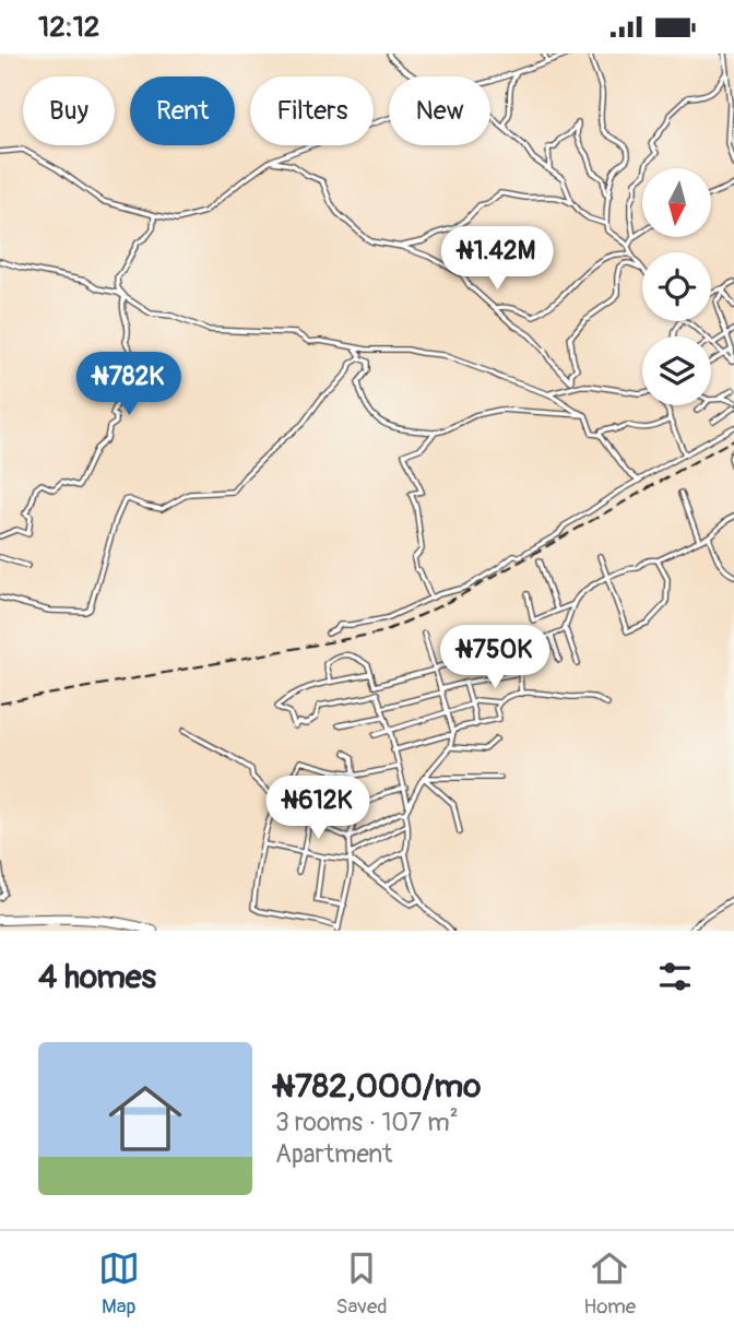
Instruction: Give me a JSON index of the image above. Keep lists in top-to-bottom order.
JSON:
{
  "north": "bottom",
  "page": {
    "status": "12:12",
    "chip": [
      "Buy",
      "Rent",
      "Filters",
      "New"
    ],
    "price": [
      "₦1.42M",
      "₦782K",
      "₦750K",
      "₦612K"
    ],
    "heading": "4 homes",
    "list": [
      {
        "name": "₦782,000/mo",
        "note": "3 rooms · 107 m² · Apartment"
      }
    ],
    "tabs": ["Map", "Saved", "Home"]
  }
}
